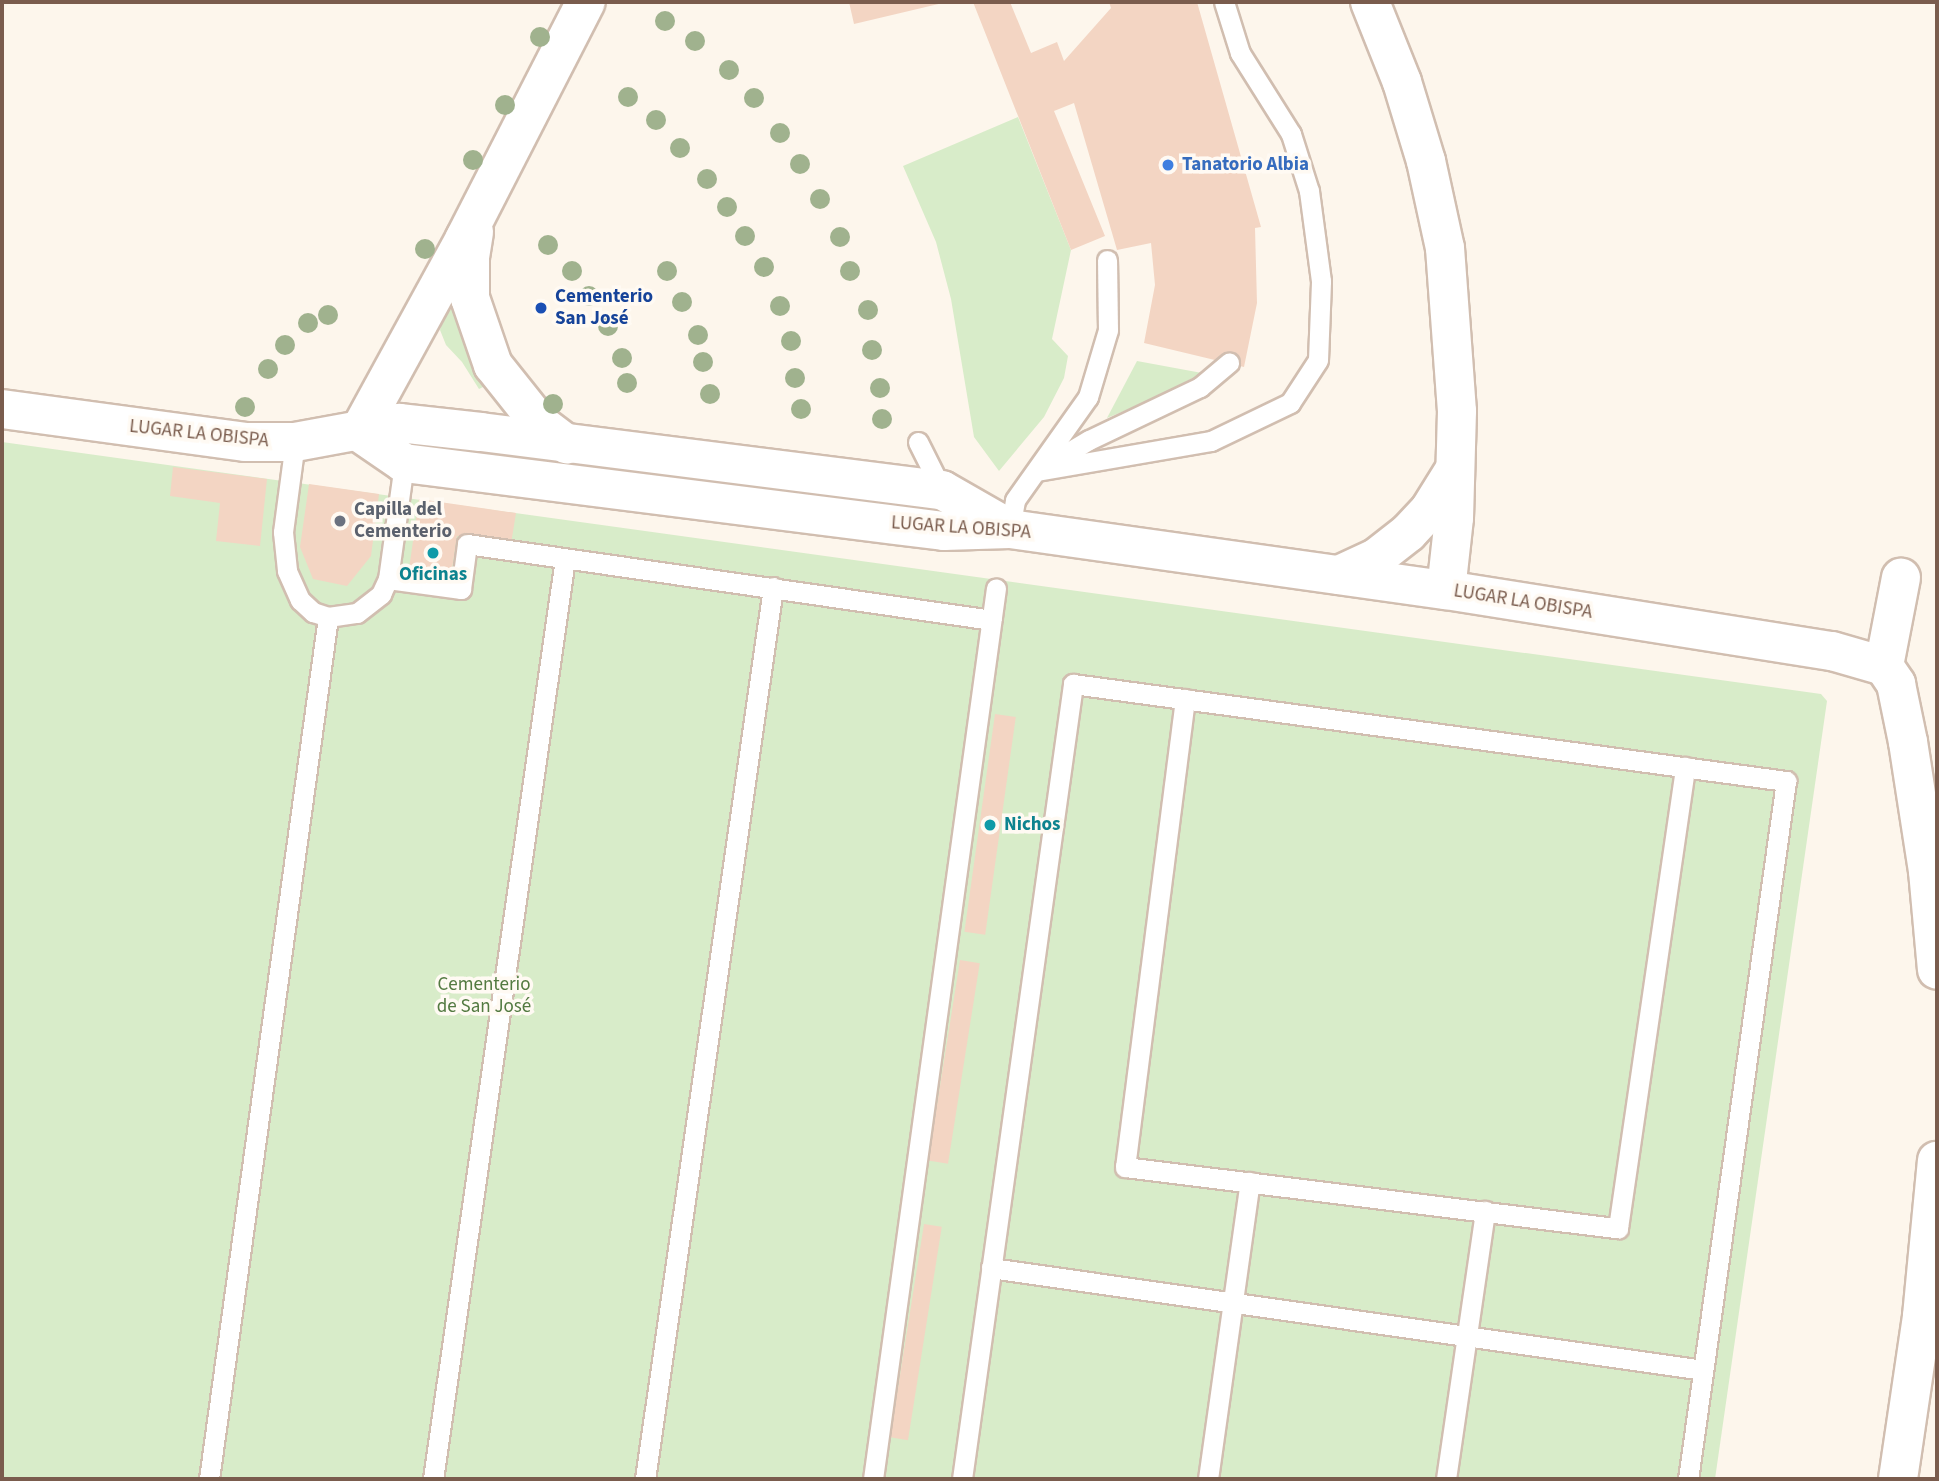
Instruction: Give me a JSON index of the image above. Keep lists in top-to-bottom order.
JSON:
{
  "streets": {
    "street": ["LUGAR LA OBISPA"]
  },
  "parks": ["Cementerio de San José"],
  "places": [
    "Tanatorio Albia",
    "Cementerio San José",
    "Capilla del Cementerio",
    "Oficinas",
    "Nichos"
  ]
}
